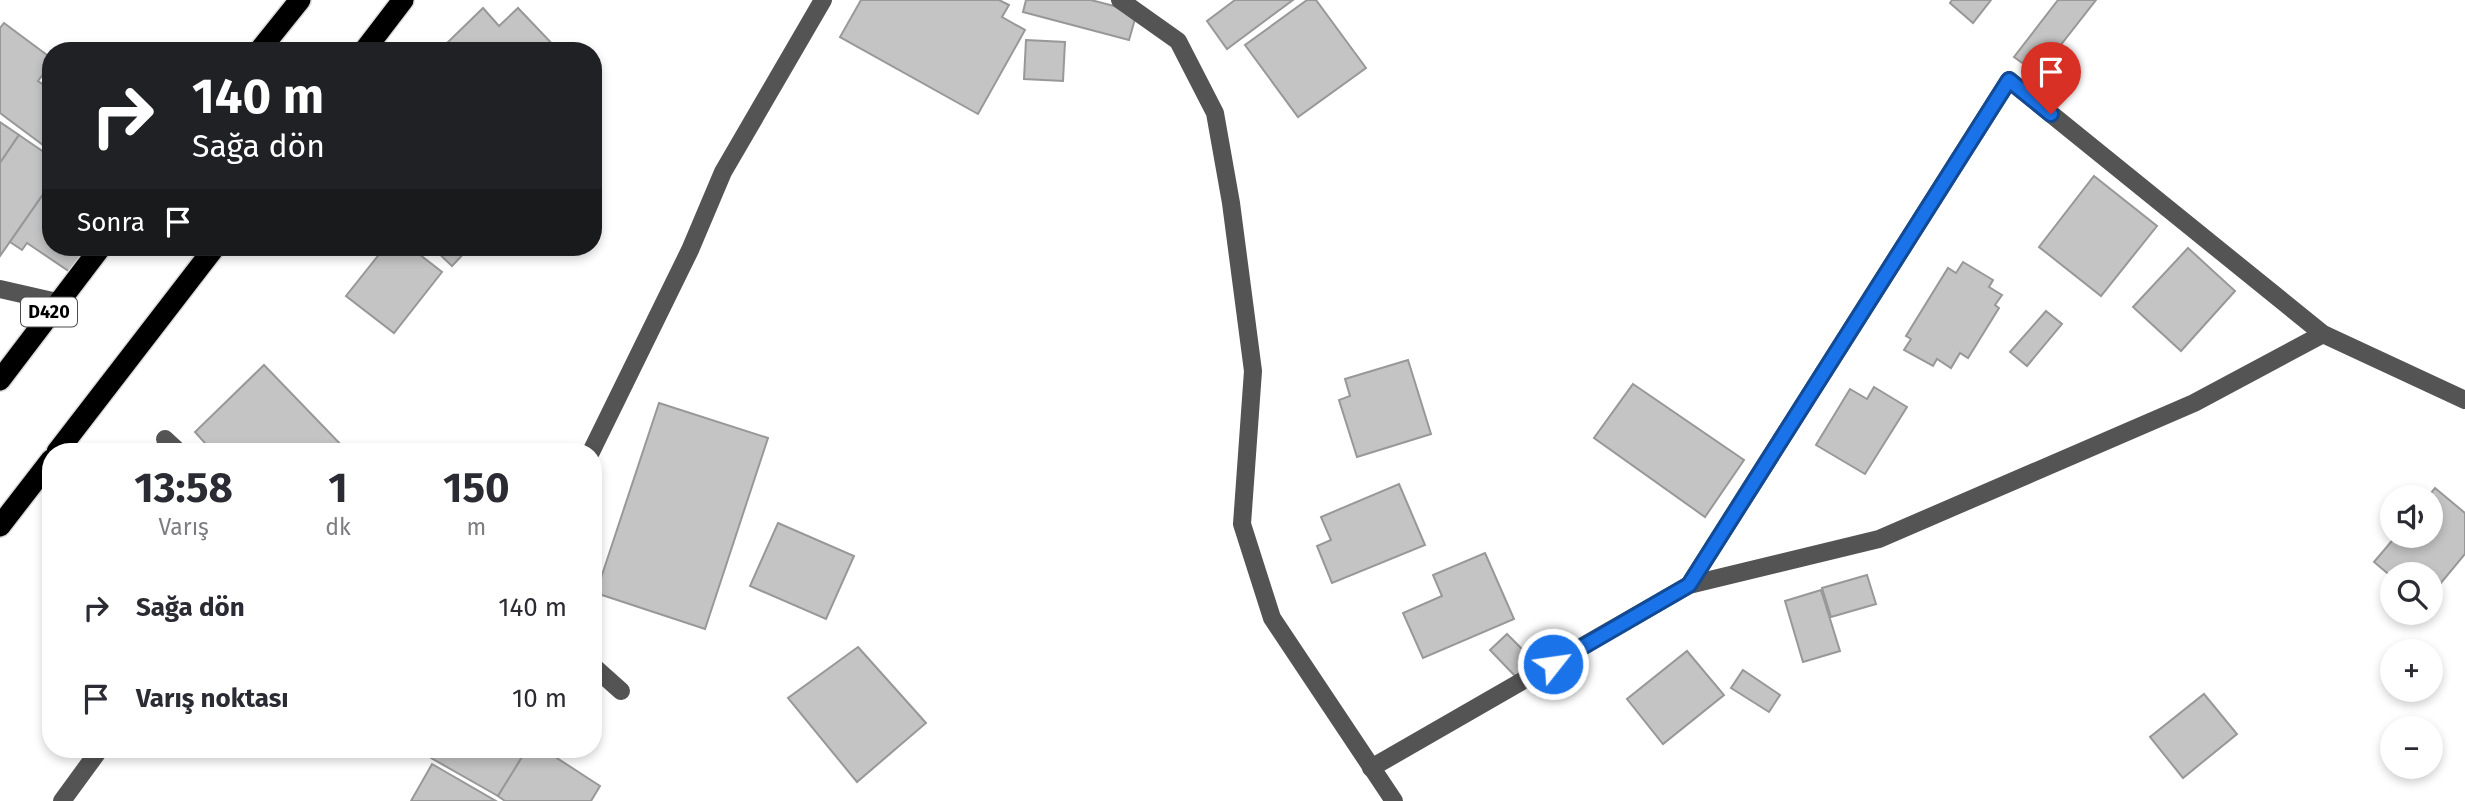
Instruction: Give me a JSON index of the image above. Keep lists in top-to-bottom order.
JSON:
{
  "streets": {
    "highway": ["D420"]
  },
  "page": {
    "turn": ["140 m", "Sağa dön"],
    "then": "Sonra",
    "eta": [
      "13:58",
      "Varış",
      "1",
      "dk",
      "150",
      "m"
    ],
    "map_buttons": ["+", "−"],
    "list": [
      {
        "name": "Sağa dön",
        "value": "140 m"
      },
      {
        "name": "Varış noktası",
        "value": "10 m"
      }
    ]
  }
}
